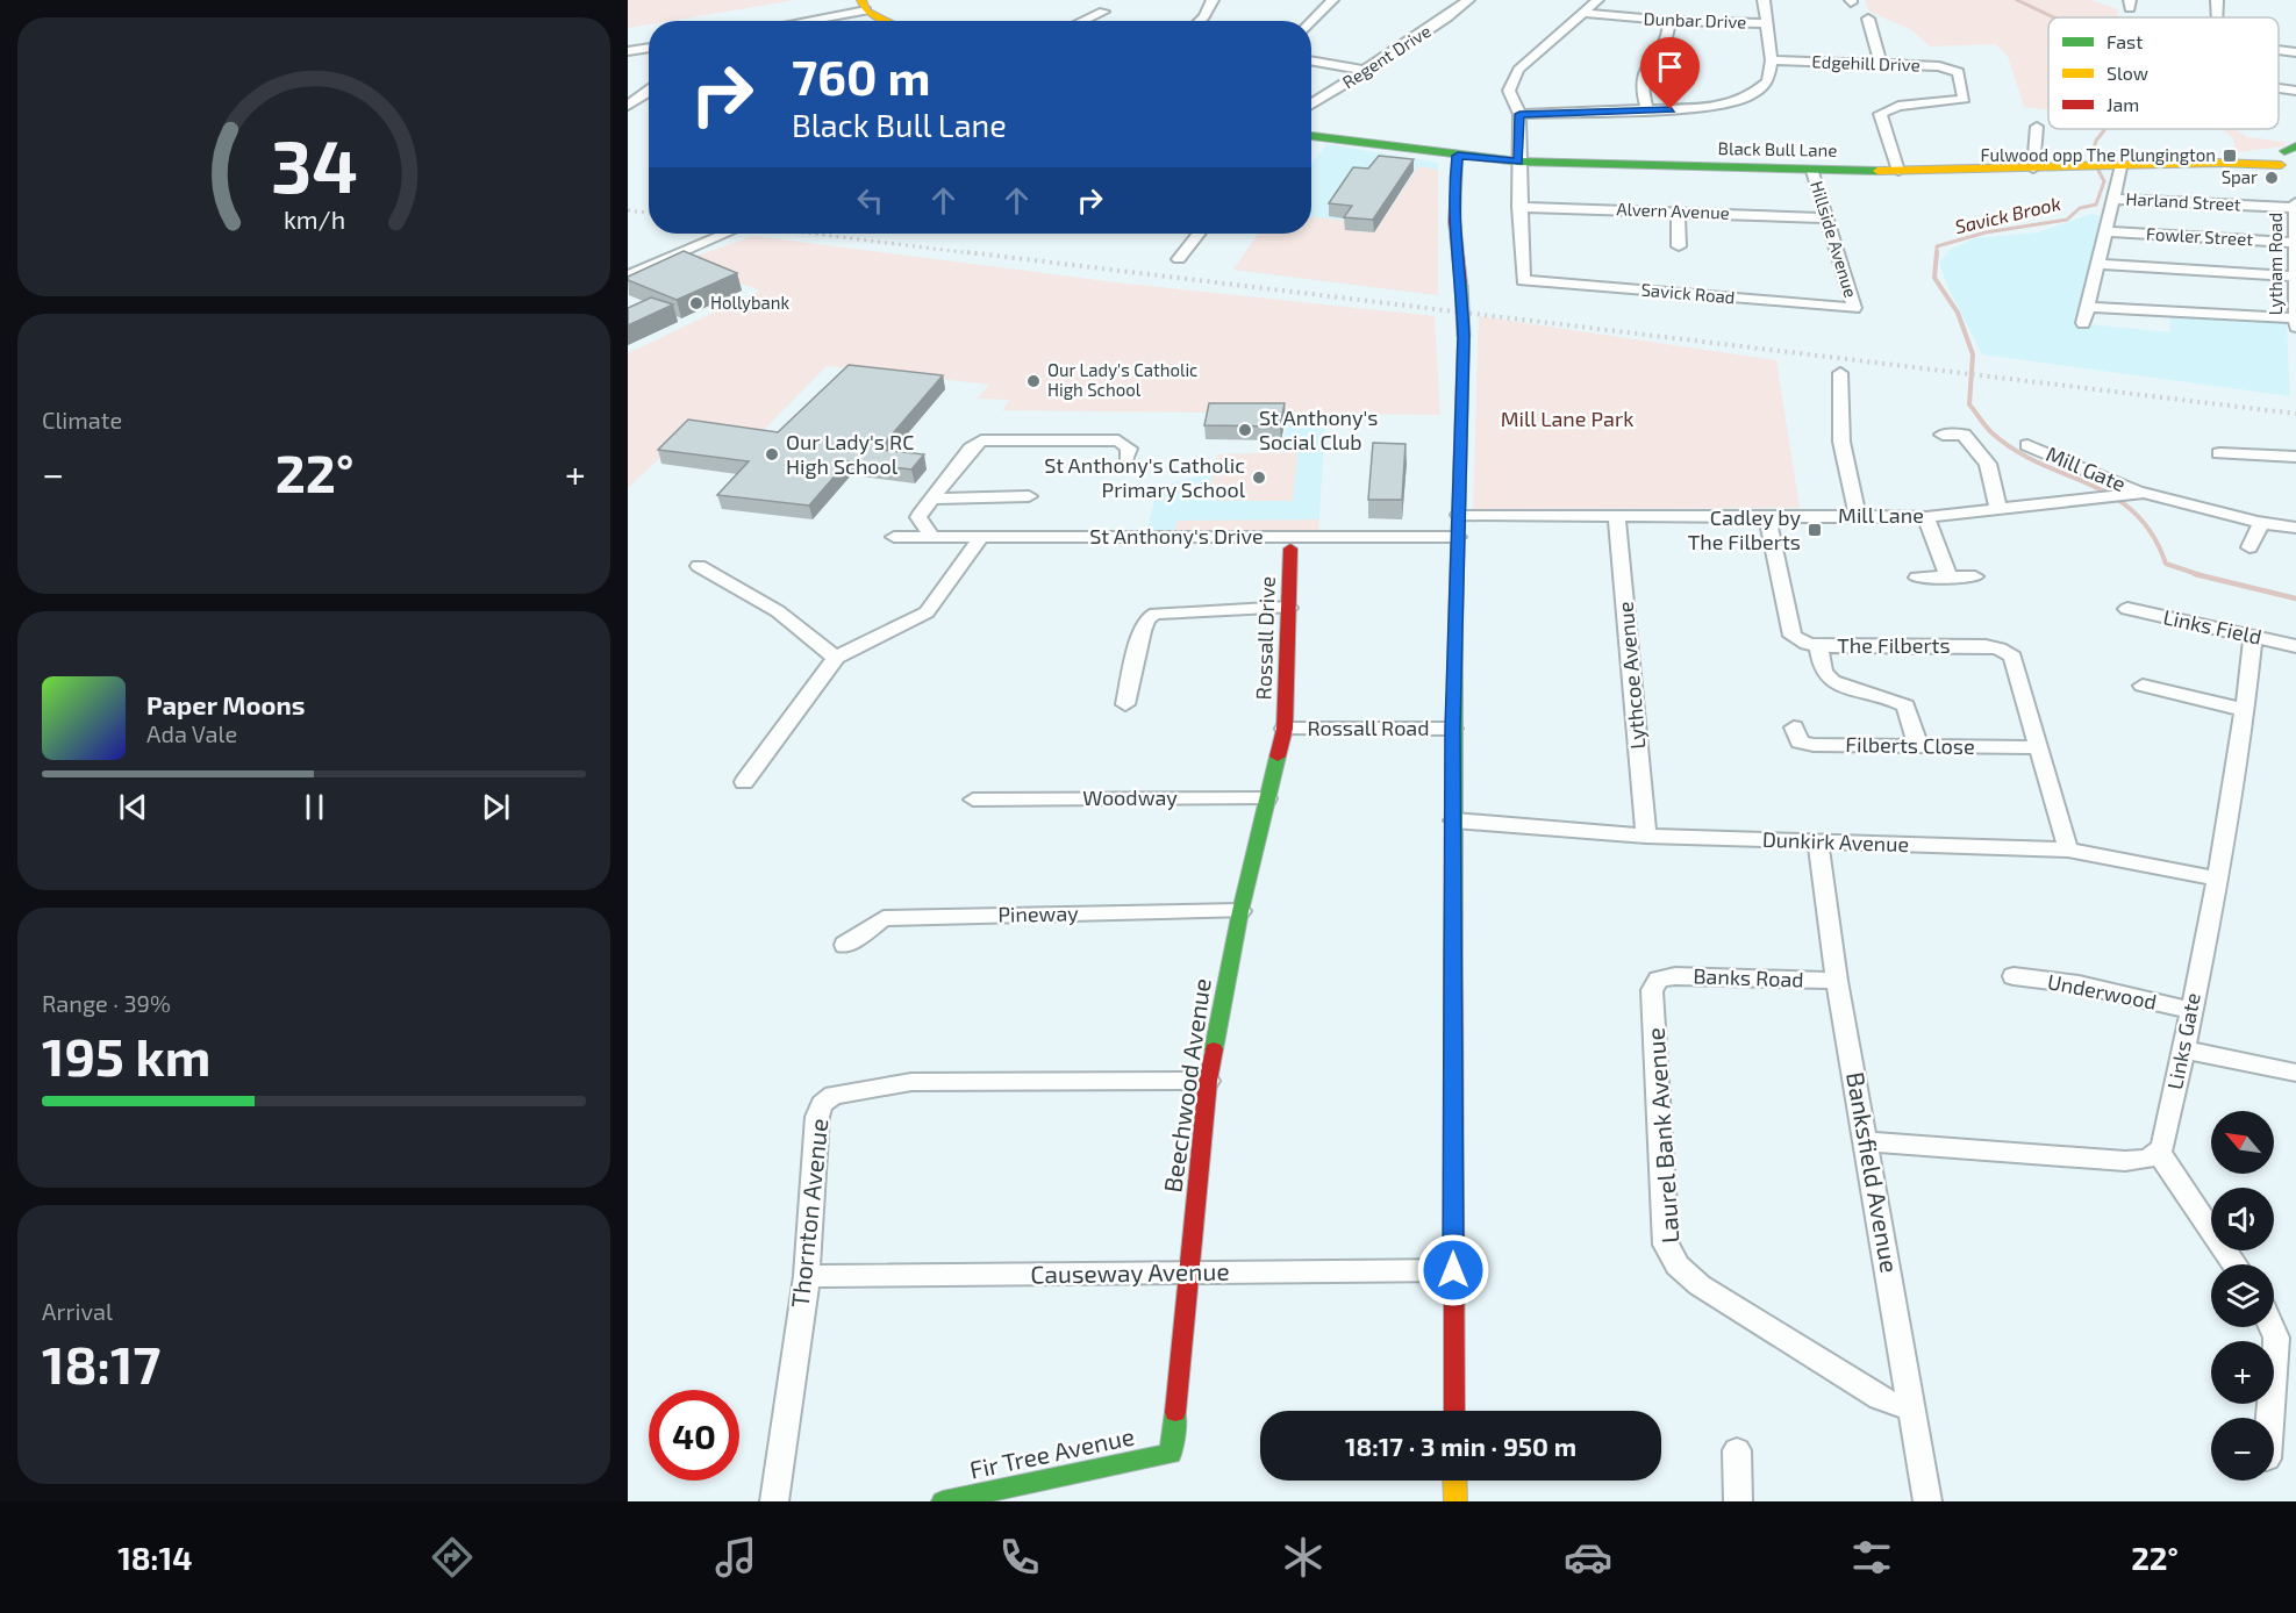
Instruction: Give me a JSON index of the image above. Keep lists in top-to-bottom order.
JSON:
{
  "streets": {
    "street": [
      "Dunbar Drive",
      "Regent Drive",
      "Edgehill Drive",
      "Black Bull Lane",
      "Harland Street",
      "Alvern Avenue",
      "Fowler Street",
      "Hillside Avenue",
      "Lytham Road",
      "Savick Road",
      "Mill Gate",
      "Mill Lane",
      "St Anthony's Drive",
      "Links Field",
      "Rossall Drive",
      "The Filberts",
      "Lythcoe Avenue",
      "Rossall Road",
      "Filberts Close",
      "Woodway",
      "Dunkirk Avenue",
      "Pineway",
      "Banks Road",
      "Underwood",
      "Links Gate",
      "Beechwood Avenue",
      "Laurel Bank Avenue",
      "Banksfield Avenue",
      "Thornton Avenue",
      "Causeway Avenue",
      "Fir Tree Avenue"
    ]
  },
  "crossings": [
    ["Edgehill Drive", "Black Bull Lane"],
    ["Black Bull Lane", "Hillside Avenue"],
    ["Harland Street", "Lytham Road"],
    ["Alvern Avenue", "Hillside Avenue"],
    ["Alvern Avenue", "Savick Road"],
    ["Fowler Street", "Lytham Road"],
    ["Hillside Avenue", "Savick Road"],
    ["Mill Gate", "Mill Lane"],
    ["Mill Lane", "The Filberts"],
    ["Mill Lane", "Lythcoe Avenue"],
    ["Links Field", "Links Gate"],
    ["Rossall Drive", "Rossall Road"],
    ["Rossall Drive", "Beechwood Avenue"],
    ["The Filberts", "Filberts Close"],
    ["Lythcoe Avenue", "Dunkirk Avenue"],
    ["Rossall Road", "Beechwood Avenue"],
    ["Woodway", "Beechwood Avenue"],
    ["Dunkirk Avenue", "Links Gate"],
    ["Dunkirk Avenue", "Banksfield Avenue"],
    ["Pineway", "Beechwood Avenue"],
    ["Banks Road", "Laurel Bank Avenue"],
    ["Banks Road", "Banksfield Avenue"],
    ["Underwood", "Links Gate"],
    ["Beechwood Avenue", "Thornton Avenue"],
    ["Beechwood Avenue", "Causeway Avenue"],
    ["Beechwood Avenue", "Fir Tree Avenue"],
    ["Laurel Bank Avenue", "Banksfield Avenue"],
    ["Thornton Avenue", "Causeway Avenue"]
  ],
  "water": ["Savick Brook"],
  "parks": ["Mill Lane Park"],
  "places": {
    "transit": ["Fulwood opp The Plungington", "Cadley by The Filberts"],
    "other": [
      "Spar",
      "Hollybank",
      "Our Lady's Catholic High School",
      "St Anthony's Social Club",
      "Our Lady's RC High School",
      "St Anthony's Catholic Primary School"
    ]
  },
  "legend": ["Fast", "Slow", "Jam"],
  "north": "top left",
  "page": {
    "turn": ["760 m", "Black Bull Lane"],
    "tile": [
      "Climate",
      ["Range · 39%", "195 km"],
      ["Arrival", "18:17"]
    ],
    "heat": ["−", "22°", "+"],
    "song": ["Paper Moons", "Ada Vale"],
    "map_buttons": ["+", "−"],
    "limit": "40",
    "trip": "18:17 · 3 min · 950 m",
    "tabs": ["18:14", "22°"],
    "gauge": ["34", "km/h"]
  }
}
